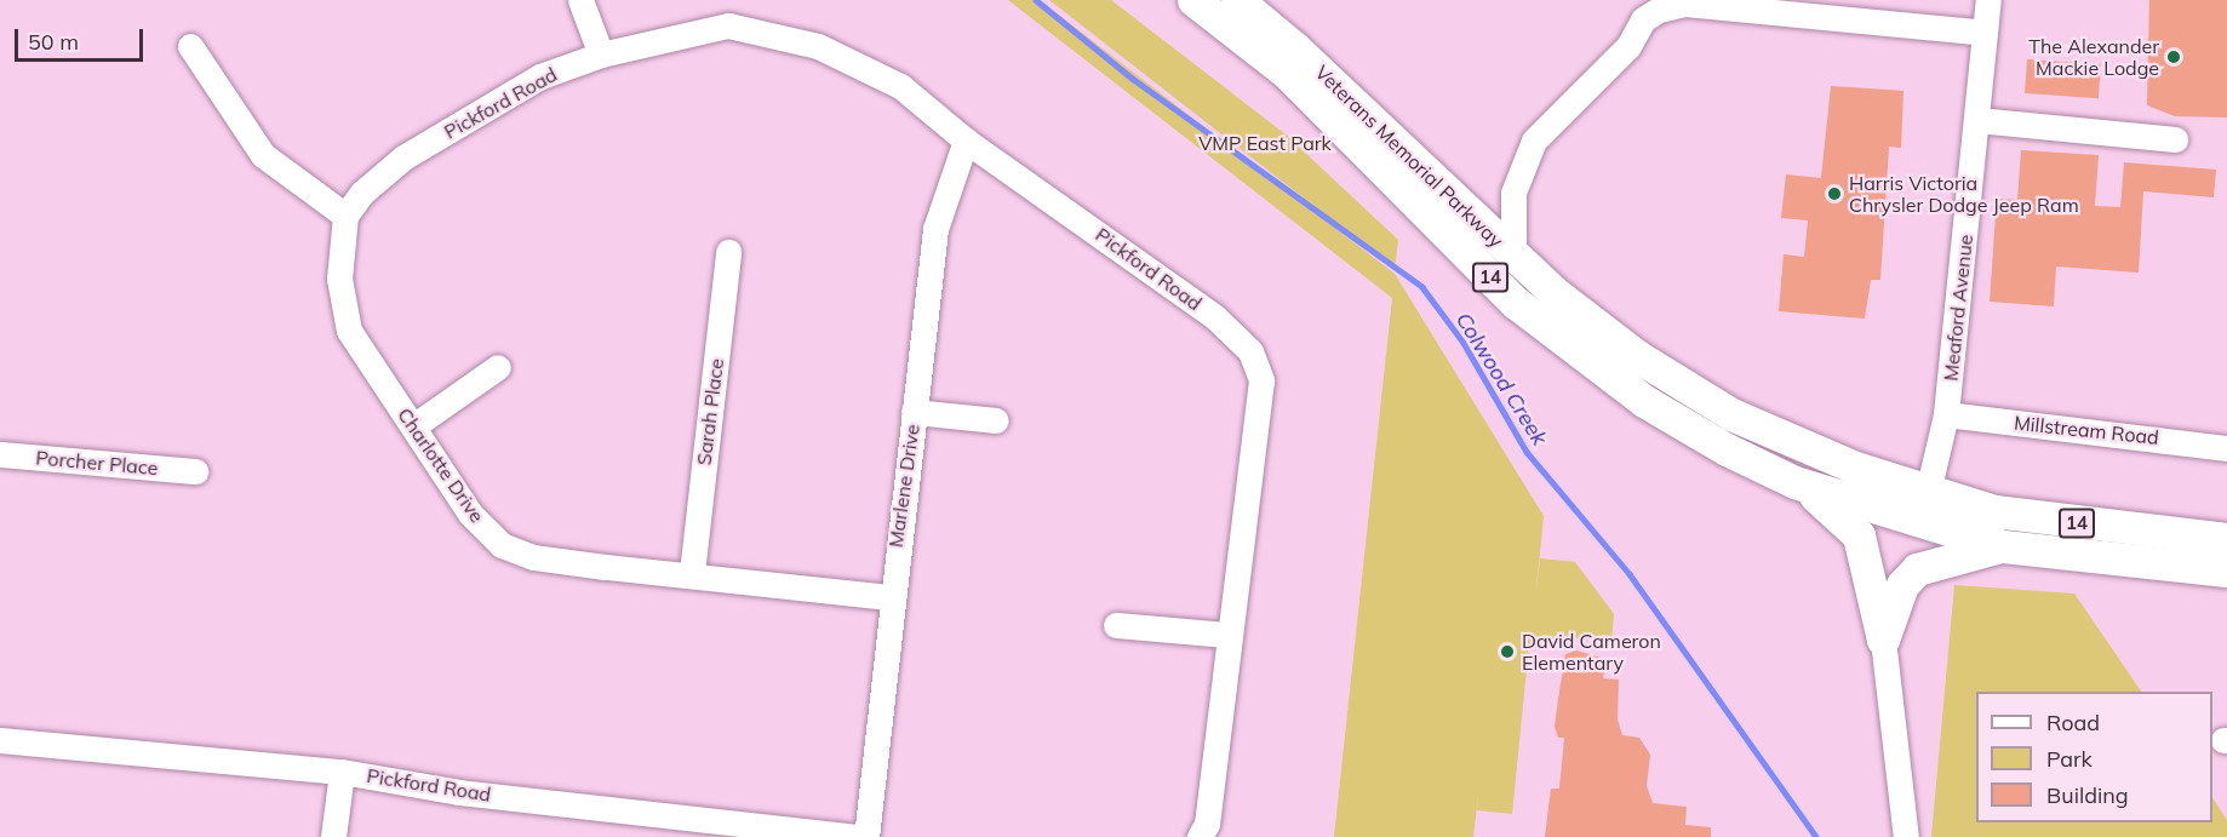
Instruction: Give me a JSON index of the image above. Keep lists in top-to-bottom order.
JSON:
{
  "streets": {
    "main road": ["Veterans Memorial Parkway", "14"],
    "street": [
      "Pickford Road",
      "Meaford Avenue",
      "Sarah Place",
      "Millstream Road",
      "Porcher Place",
      "Charlotte Drive",
      "Marlene Drive"
    ]
  },
  "crossings": [
    ["Pickford Road", "Charlotte Drive"],
    ["Pickford Road", "Marlene Drive"],
    ["Veterans Memorial Parkway", "Meaford Avenue"],
    ["Meaford Avenue", "Millstream Road"],
    ["Sarah Place", "Charlotte Drive"],
    ["Charlotte Drive", "Marlene Drive"]
  ],
  "water": ["Colwood Creek"],
  "parks": ["VMP East Park"],
  "places": ["The Alexander Mackie Lodge", "Harris Victoria Chrysler Dodge Jeep Ram", "David Cameron Elementary"],
  "legend": ["Road", "Park", "Building"],
  "scale_bar": "50 m"
}
